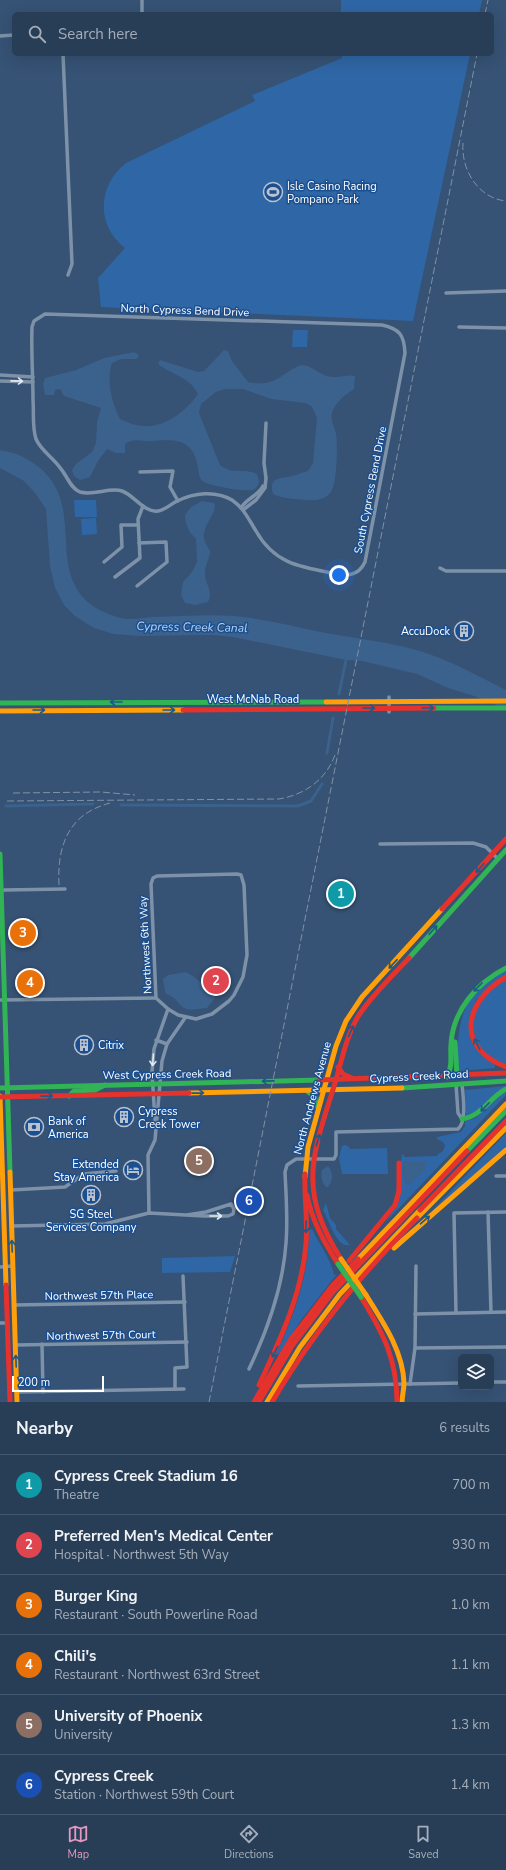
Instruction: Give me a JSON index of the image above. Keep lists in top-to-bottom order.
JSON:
{
  "streets": {
    "main road": [
      "West McNab Road",
      "West Cypress Creek Road",
      "Cypress Creek Road",
      "North Andrews Avenue"
    ],
    "street": [
      "North Cypress Bend Drive",
      "South Cypress Bend Drive",
      "Northwest 6th Way",
      "Northwest 57th Place",
      "Northwest 57th Court"
    ]
  },
  "crossings": [
    ["North Cypress Bend Drive", "South Cypress Bend Drive"],
    ["West Cypress Creek Road", "Cypress Creek Road"],
    ["West Cypress Creek Road", "North Andrews Avenue"],
    ["Cypress Creek Road", "North Andrews Avenue"]
  ],
  "water": ["Cypress Creek Canal"],
  "places": {
    "sports": ["Isle Casino Racing Pompano Park"],
    "building": [
      "AccuDock",
      "Citrix",
      "Cypress Creek Tower",
      "SG Steel Services Company"
    ],
    "bank": ["Bank of America"],
    "hotel": ["Extended Stay America"]
  },
  "scale_bar": "200 m",
  "page": {
    "search": "Search here",
    "pins": [
      "1",
      "3",
      "2",
      "4",
      "5",
      "6"
    ],
    "scale": "200 m",
    "heading": ["Nearby", "6 results"],
    "list": [
      {
        "mark": "1",
        "name": "Cypress Creek Stadium 16",
        "note": "Theatre",
        "value": "700 m"
      },
      {
        "mark": "2",
        "name": "Preferred Men's Medical Center",
        "note": "Hospital · Northwest 5th Way",
        "value": "930 m"
      },
      {
        "mark": "3",
        "name": "Burger King",
        "note": "Restaurant · South Powerline Road",
        "value": "1.0 km"
      },
      {
        "mark": "4",
        "name": "Chili's",
        "note": "Restaurant · Northwest 63rd Street",
        "value": "1.1 km"
      },
      {
        "mark": "5",
        "name": "University of Phoenix",
        "note": "University",
        "value": "1.3 km"
      },
      {
        "mark": "6",
        "name": "Cypress Creek",
        "note": "Station · Northwest 59th Court",
        "value": "1.4 km"
      }
    ],
    "nav": ["Map", "Directions", "Saved"]
  }
}
